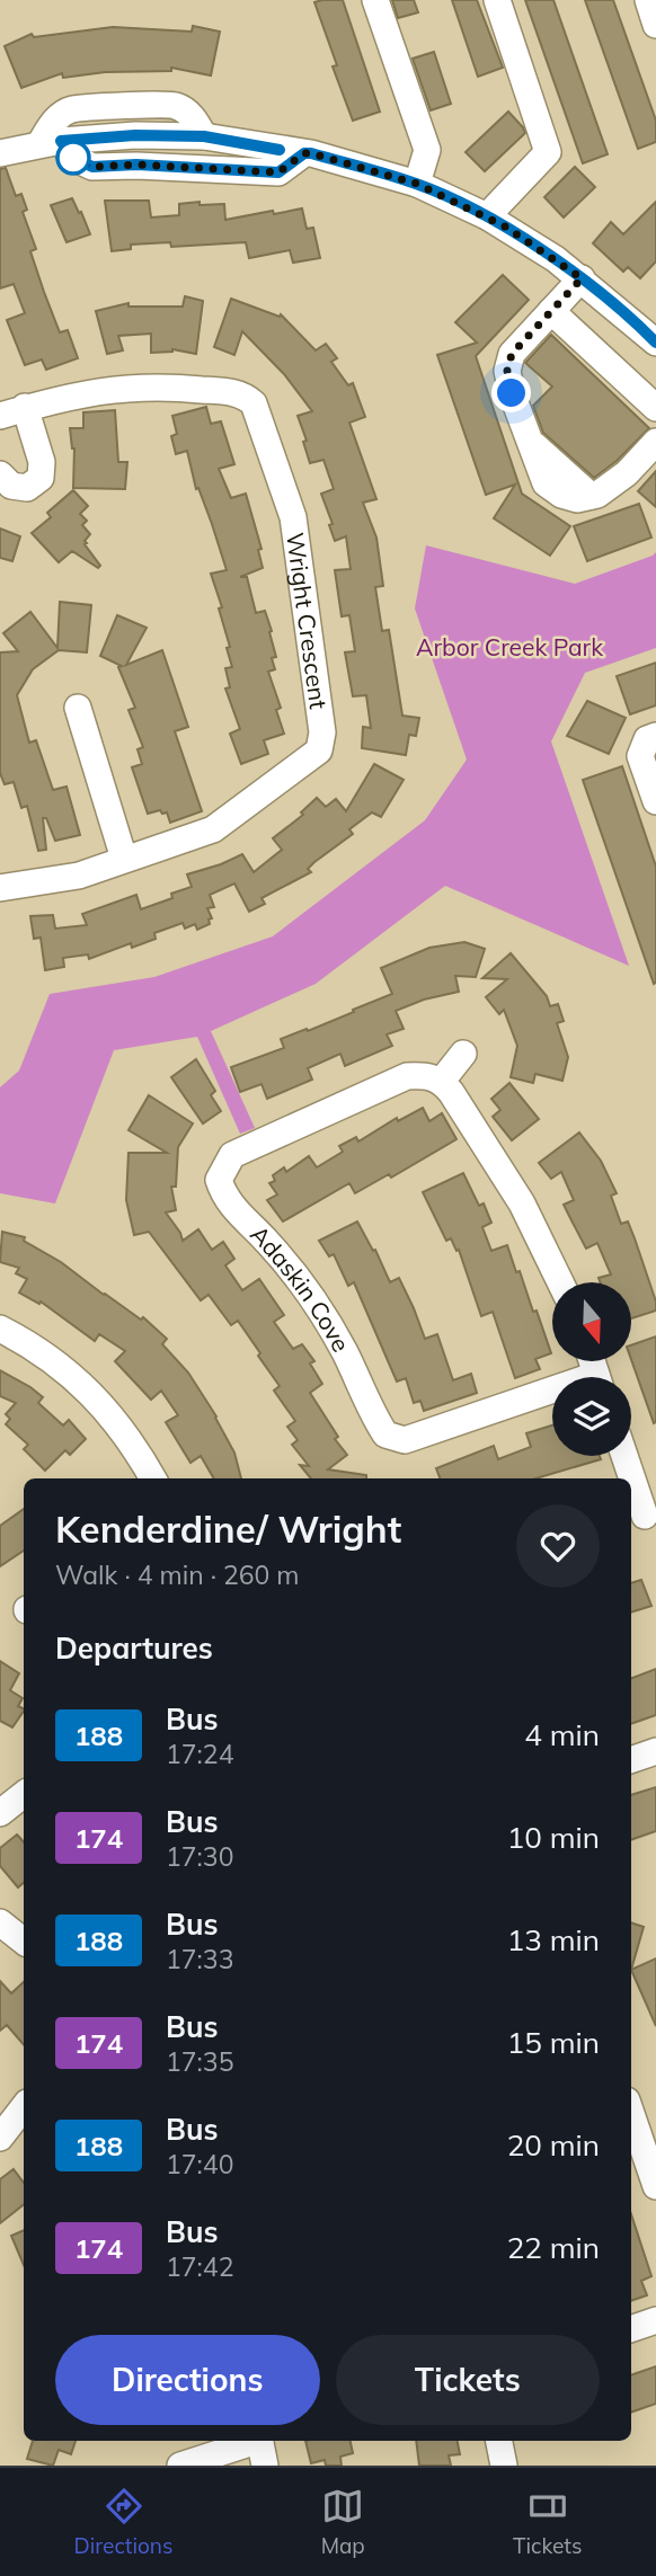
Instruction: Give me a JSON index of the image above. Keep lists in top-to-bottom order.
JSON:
{
  "streets": {
    "street": ["Wright Crescent", "Adaskin Cove"]
  },
  "parks": ["Arbor Creek Park"],
  "lines": ["bus line 188"],
  "north": "bottom",
  "page": {
    "heading": [
      ["Kenderdine/ Wright", "Walk · 4 min · 260 m"],
      "Departures"
    ],
    "list": [
      {
        "mark": "188",
        "name": "Bus",
        "note": "17:24",
        "value": "4 min"
      },
      {
        "mark": "174",
        "name": "Bus",
        "note": "17:30",
        "value": "10 min"
      },
      {
        "mark": "188",
        "name": "Bus",
        "note": "17:33",
        "value": "13 min"
      },
      {
        "mark": "174",
        "name": "Bus",
        "note": "17:35",
        "value": "15 min"
      },
      {
        "mark": "188",
        "name": "Bus",
        "note": "17:40",
        "value": "20 min"
      },
      {
        "mark": "174",
        "name": "Bus",
        "note": "17:42",
        "value": "22 min"
      }
    ],
    "buttons": ["Directions", "Tickets"],
    "tabs": ["Directions", "Map", "Tickets"]
  }
}
